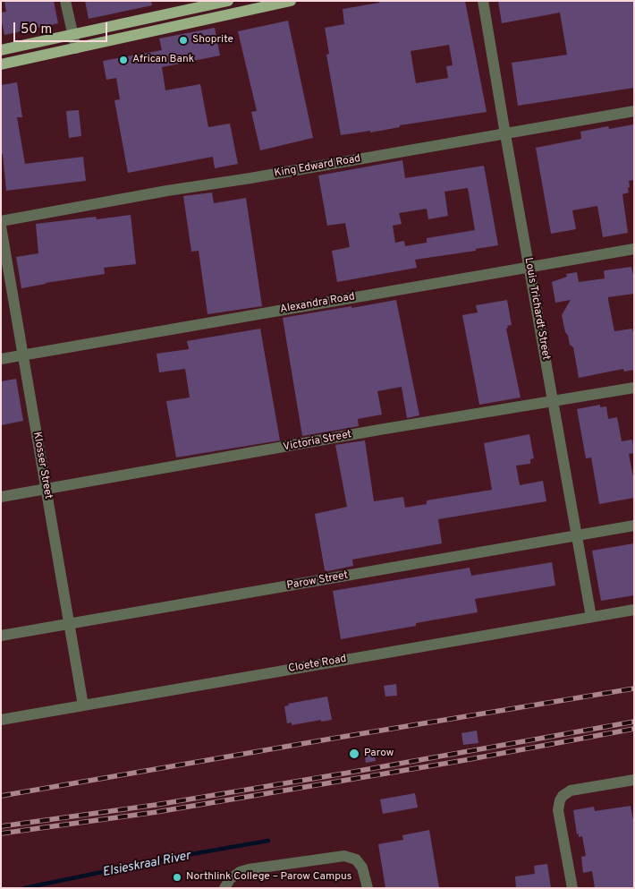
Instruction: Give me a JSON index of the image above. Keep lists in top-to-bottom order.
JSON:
{
  "streets": {
    "street": [
      "King Edward Road",
      "Alexandra Road",
      "Louis Trichardt Street",
      "Victoria Street",
      "Klosser Street",
      "Parow Street",
      "Cloete Road"
    ]
  },
  "crossings": [
    ["King Edward Road", "Louis Trichardt Street"],
    ["Alexandra Road", "Louis Trichardt Street"],
    ["Alexandra Road", "Klosser Street"],
    ["Louis Trichardt Street", "Victoria Street"],
    ["Louis Trichardt Street", "Parow Street"],
    ["Louis Trichardt Street", "Cloete Road"],
    ["Victoria Street", "Klosser Street"],
    ["Klosser Street", "Parow Street"],
    ["Klosser Street", "Cloete Road"]
  ],
  "water": ["Elsieskraal River"],
  "places": [
    "Shoprite",
    "African Bank",
    "Parow",
    "Northlink College – Parow Campus"
  ],
  "scale_bar": "50 m"
}
